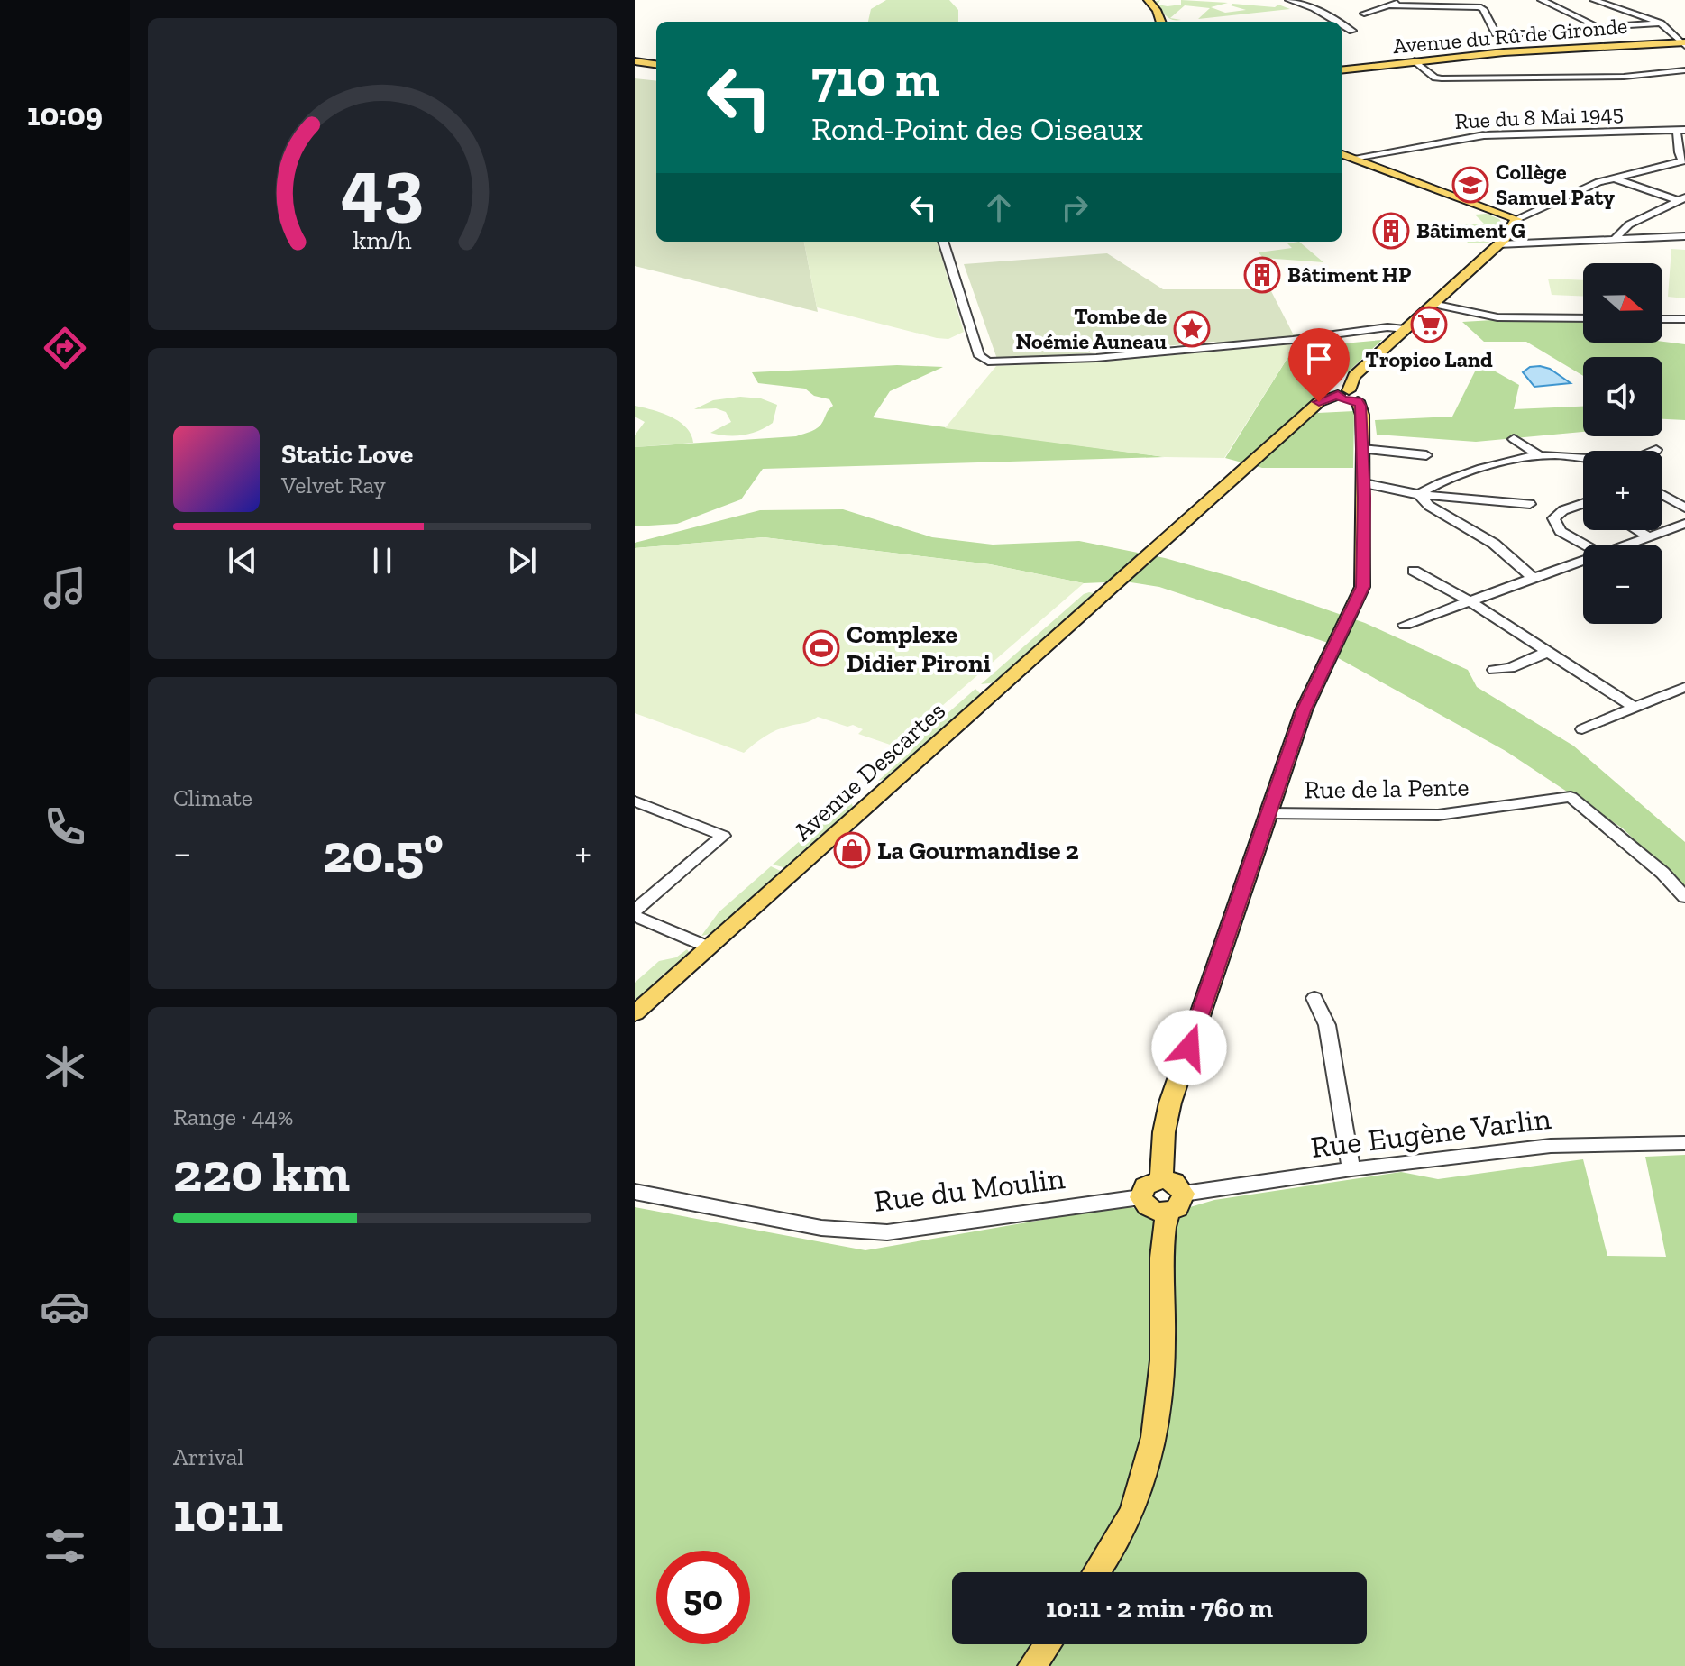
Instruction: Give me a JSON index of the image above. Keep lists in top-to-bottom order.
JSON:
{
  "streets": {
    "main road": ["Avenue du Rû de Gironde", "Avenue Descartes"],
    "street": [
      "Rue du 8 Mai 1945",
      "Rue de la Pente",
      "Rue Eugène Varlin",
      "Rue du Moulin"
    ]
  },
  "crossings": [
    ["Rue Eugène Varlin", "Rue du Moulin"]
  ],
  "places": {
    "school or university": ["Collège Samuel Paty"],
    "building": ["Bâtiment G", "Bâtiment HP"],
    "supermarket": ["Tropico Land"],
    "place": ["Tombe de Noémie Auneau"],
    "sports": ["Complexe Didier Pironi"],
    "shop": ["La Gourmandise 2"]
  },
  "north": "right",
  "page": {
    "tabs": "10:09",
    "turn": ["710 m", "Rond-Point des Oiseaux"],
    "map_buttons": ["+", "−"],
    "song": ["Static Love", "Velvet Ray"],
    "tile": [
      "Climate",
      ["Range · 44%", "220 km"],
      ["Arrival", "10:11"]
    ],
    "heat": ["−", "20.5°", "+"],
    "limit": "50",
    "trip": "10:11 · 2 min · 760 m",
    "gauge": ["43", "km/h"]
  }
}
